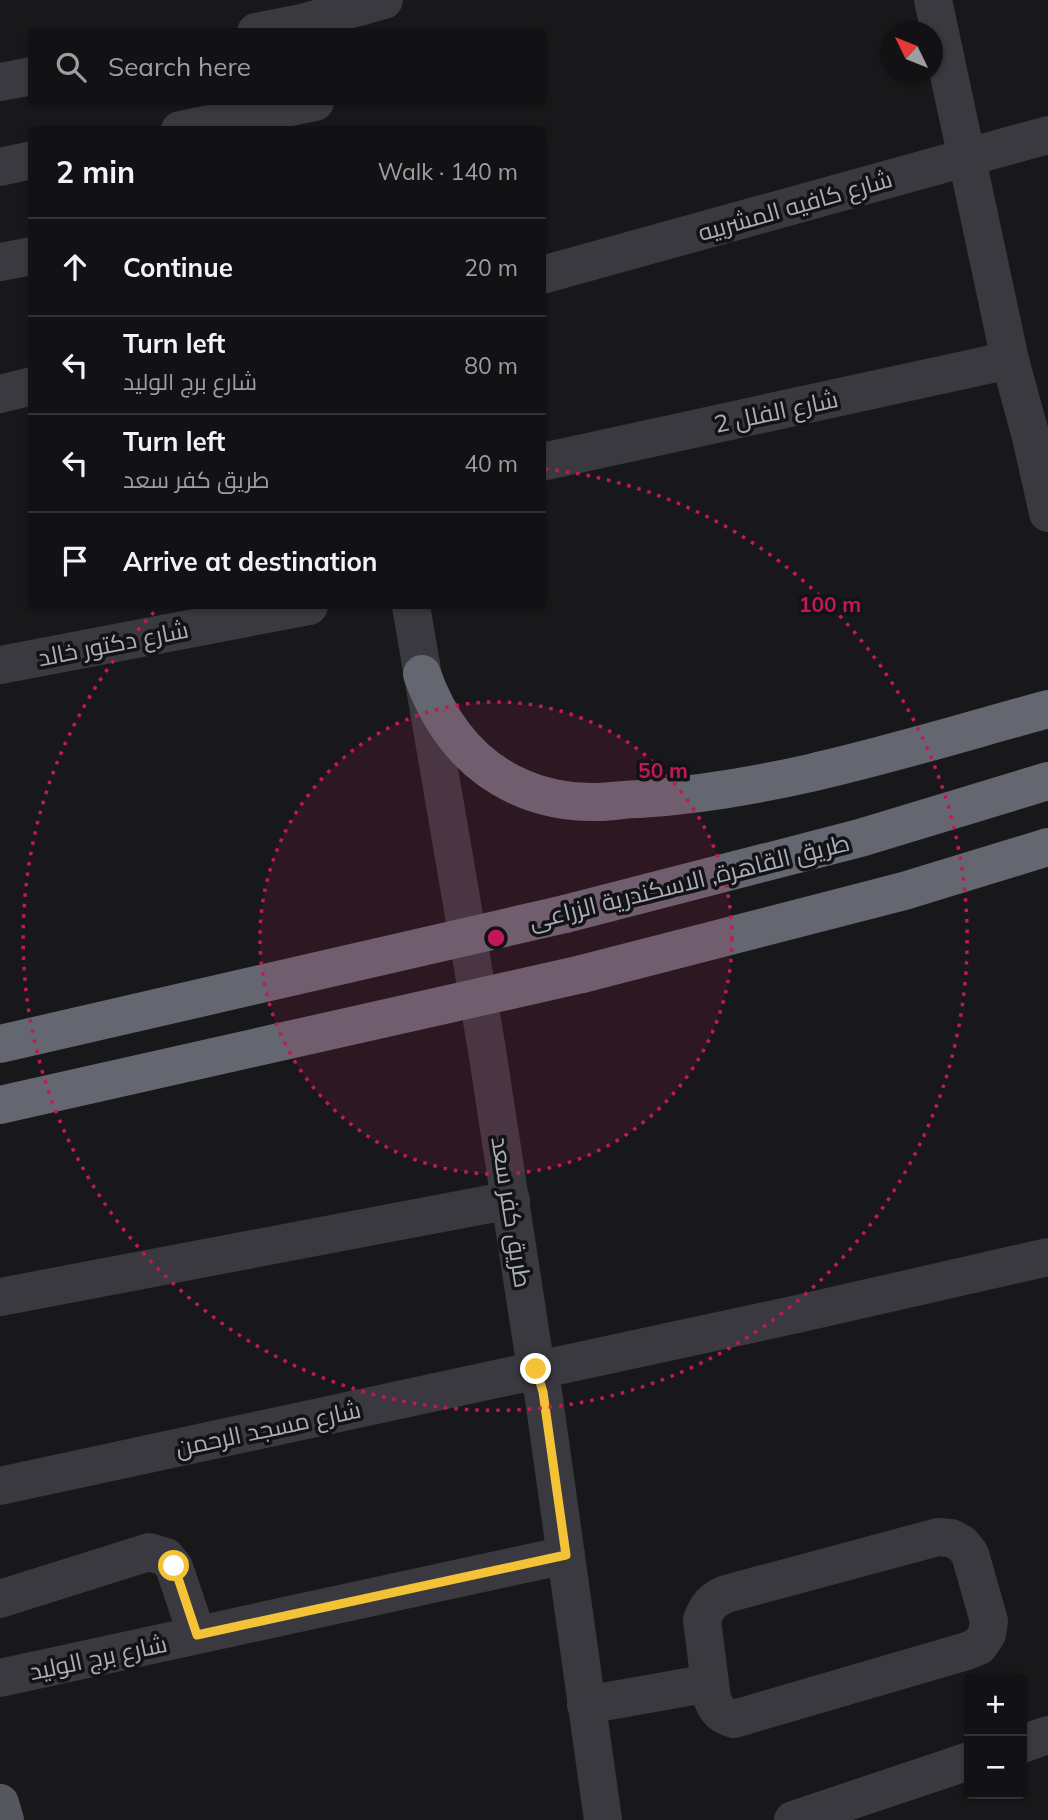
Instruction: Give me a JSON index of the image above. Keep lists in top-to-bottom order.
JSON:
{
  "streets": {
    "highway": ["طريق القاهرة, الاسكندرية الزراعى"],
    "street": [
      "شارع كافيه المشربيه",
      "شارع الفلل 2",
      "شارع دكتور خالد",
      "طريق كفر سعد",
      "شارع مسجد الرحمن",
      "شارع برج الوليد"
    ]
  },
  "crossings": [
    ["طريق كفر سعد", "شارع مسجد الرحمن"],
    ["طريق كفر سعد", "شارع برج الوليد"]
  ],
  "north": "top left",
  "page": {
    "search": "Search here",
    "heading": ["2 min", "Walk · 140 m"],
    "list": [
      ["Continue", "20 m"],
      ["Turn left", "شارع برج الوليد", "80 m"],
      ["Turn left", "طريق كفر سعد", "40 m"],
      "Arrive at destination"
    ],
    "map_buttons": ["+", "−"]
  },
  "rings": ["100 m", "50 m"]
}
